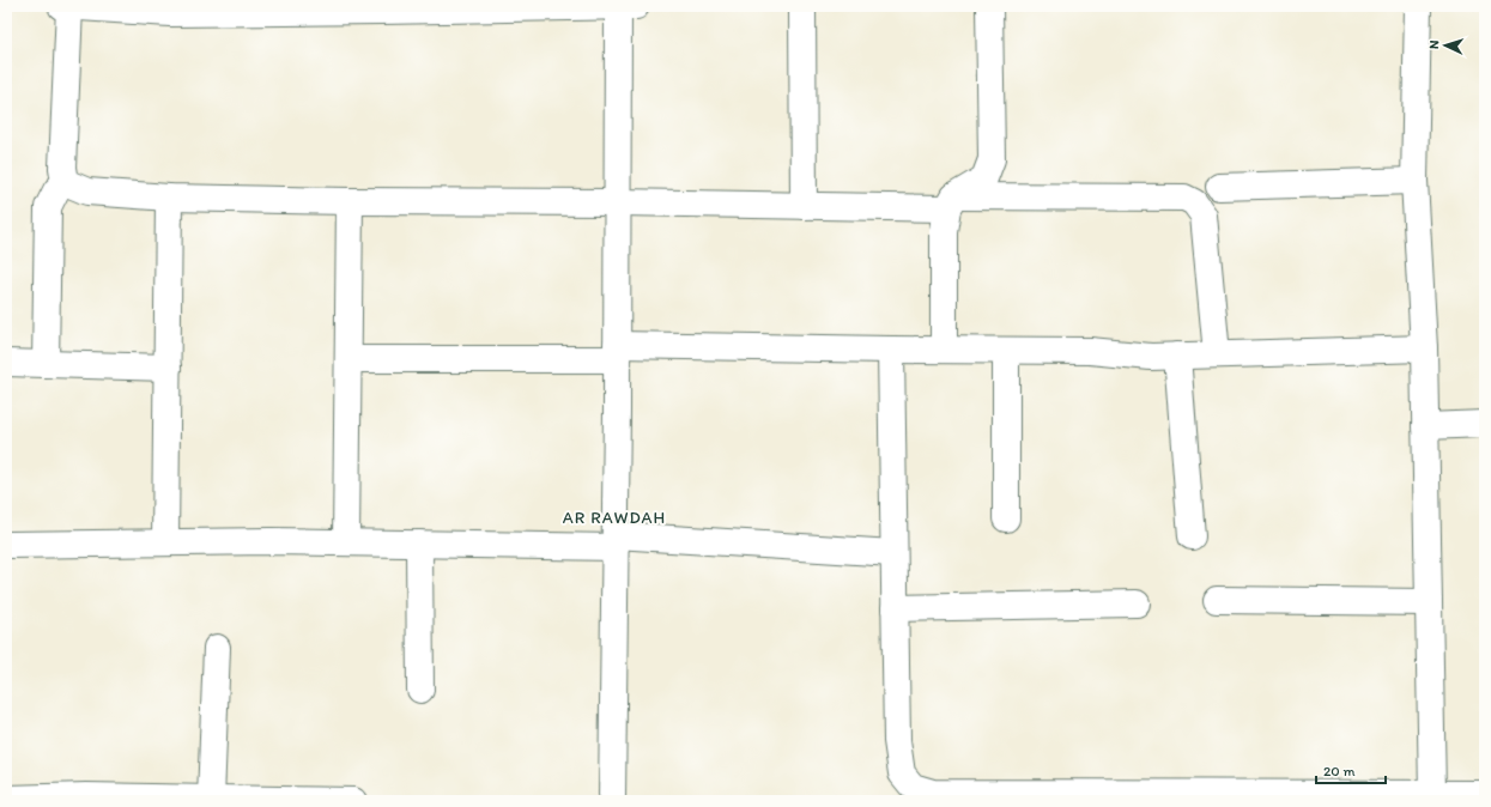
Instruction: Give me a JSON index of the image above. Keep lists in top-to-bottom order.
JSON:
{
  "districts": ["AR RAWDAH"],
  "scale_bar": "20 m",
  "north": "left"
}
